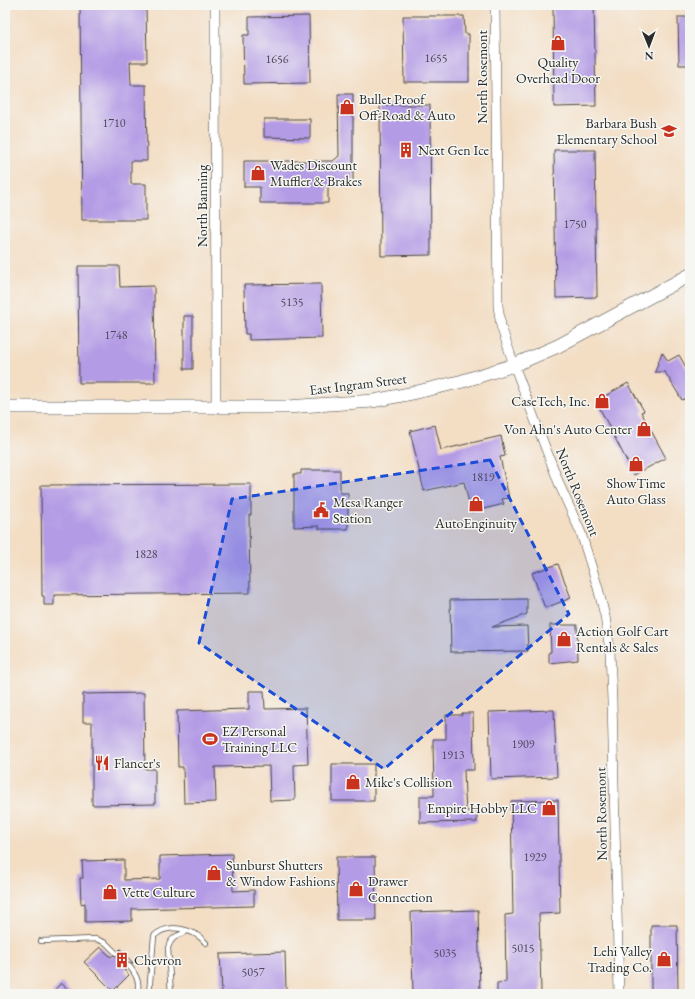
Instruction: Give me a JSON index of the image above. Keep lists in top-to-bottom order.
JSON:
{
  "streets": {
    "street": ["North Rosemont", "North Banning", "East Ingram Street"]
  },
  "crossings": [
    ["North Rosemont", "East Ingram Street"],
    ["North Banning", "East Ingram Street"]
  ],
  "places": {
    "shop": [
      "Quality Overhead Door",
      "Bullet Proof Off-Road & Auto",
      "Wades Discount Muffler & Brakes",
      "CaseTech, Inc.",
      "Von Ahn's Auto Center",
      "ShowTime Auto Glass",
      "AutoEnginuity",
      "Action Golf Cart Rentals & Sales",
      "Mike's Collision",
      "Empire Hobby LLC",
      "Sunburst Shutters & Window Fashions",
      "Drawer Connection",
      "Vette Culture",
      "Lehi Valley Trading Co."
    ],
    "school or university": ["Barbara Bush Elementary School"],
    "building": ["Next Gen Ice", "Chevron"],
    "public building": ["Mesa Ranger Station"],
    "sports": ["EZ Personal Training LLC"],
    "restaurant": ["Flancer's"]
  },
  "house_numbers": [
    "1655",
    "1656",
    "1710",
    "1750",
    "5135",
    "1748",
    "1819",
    "1828",
    "1909",
    "1913",
    "1929",
    "5015",
    "5035",
    "5057"
  ],
  "north": "bottom"
}
